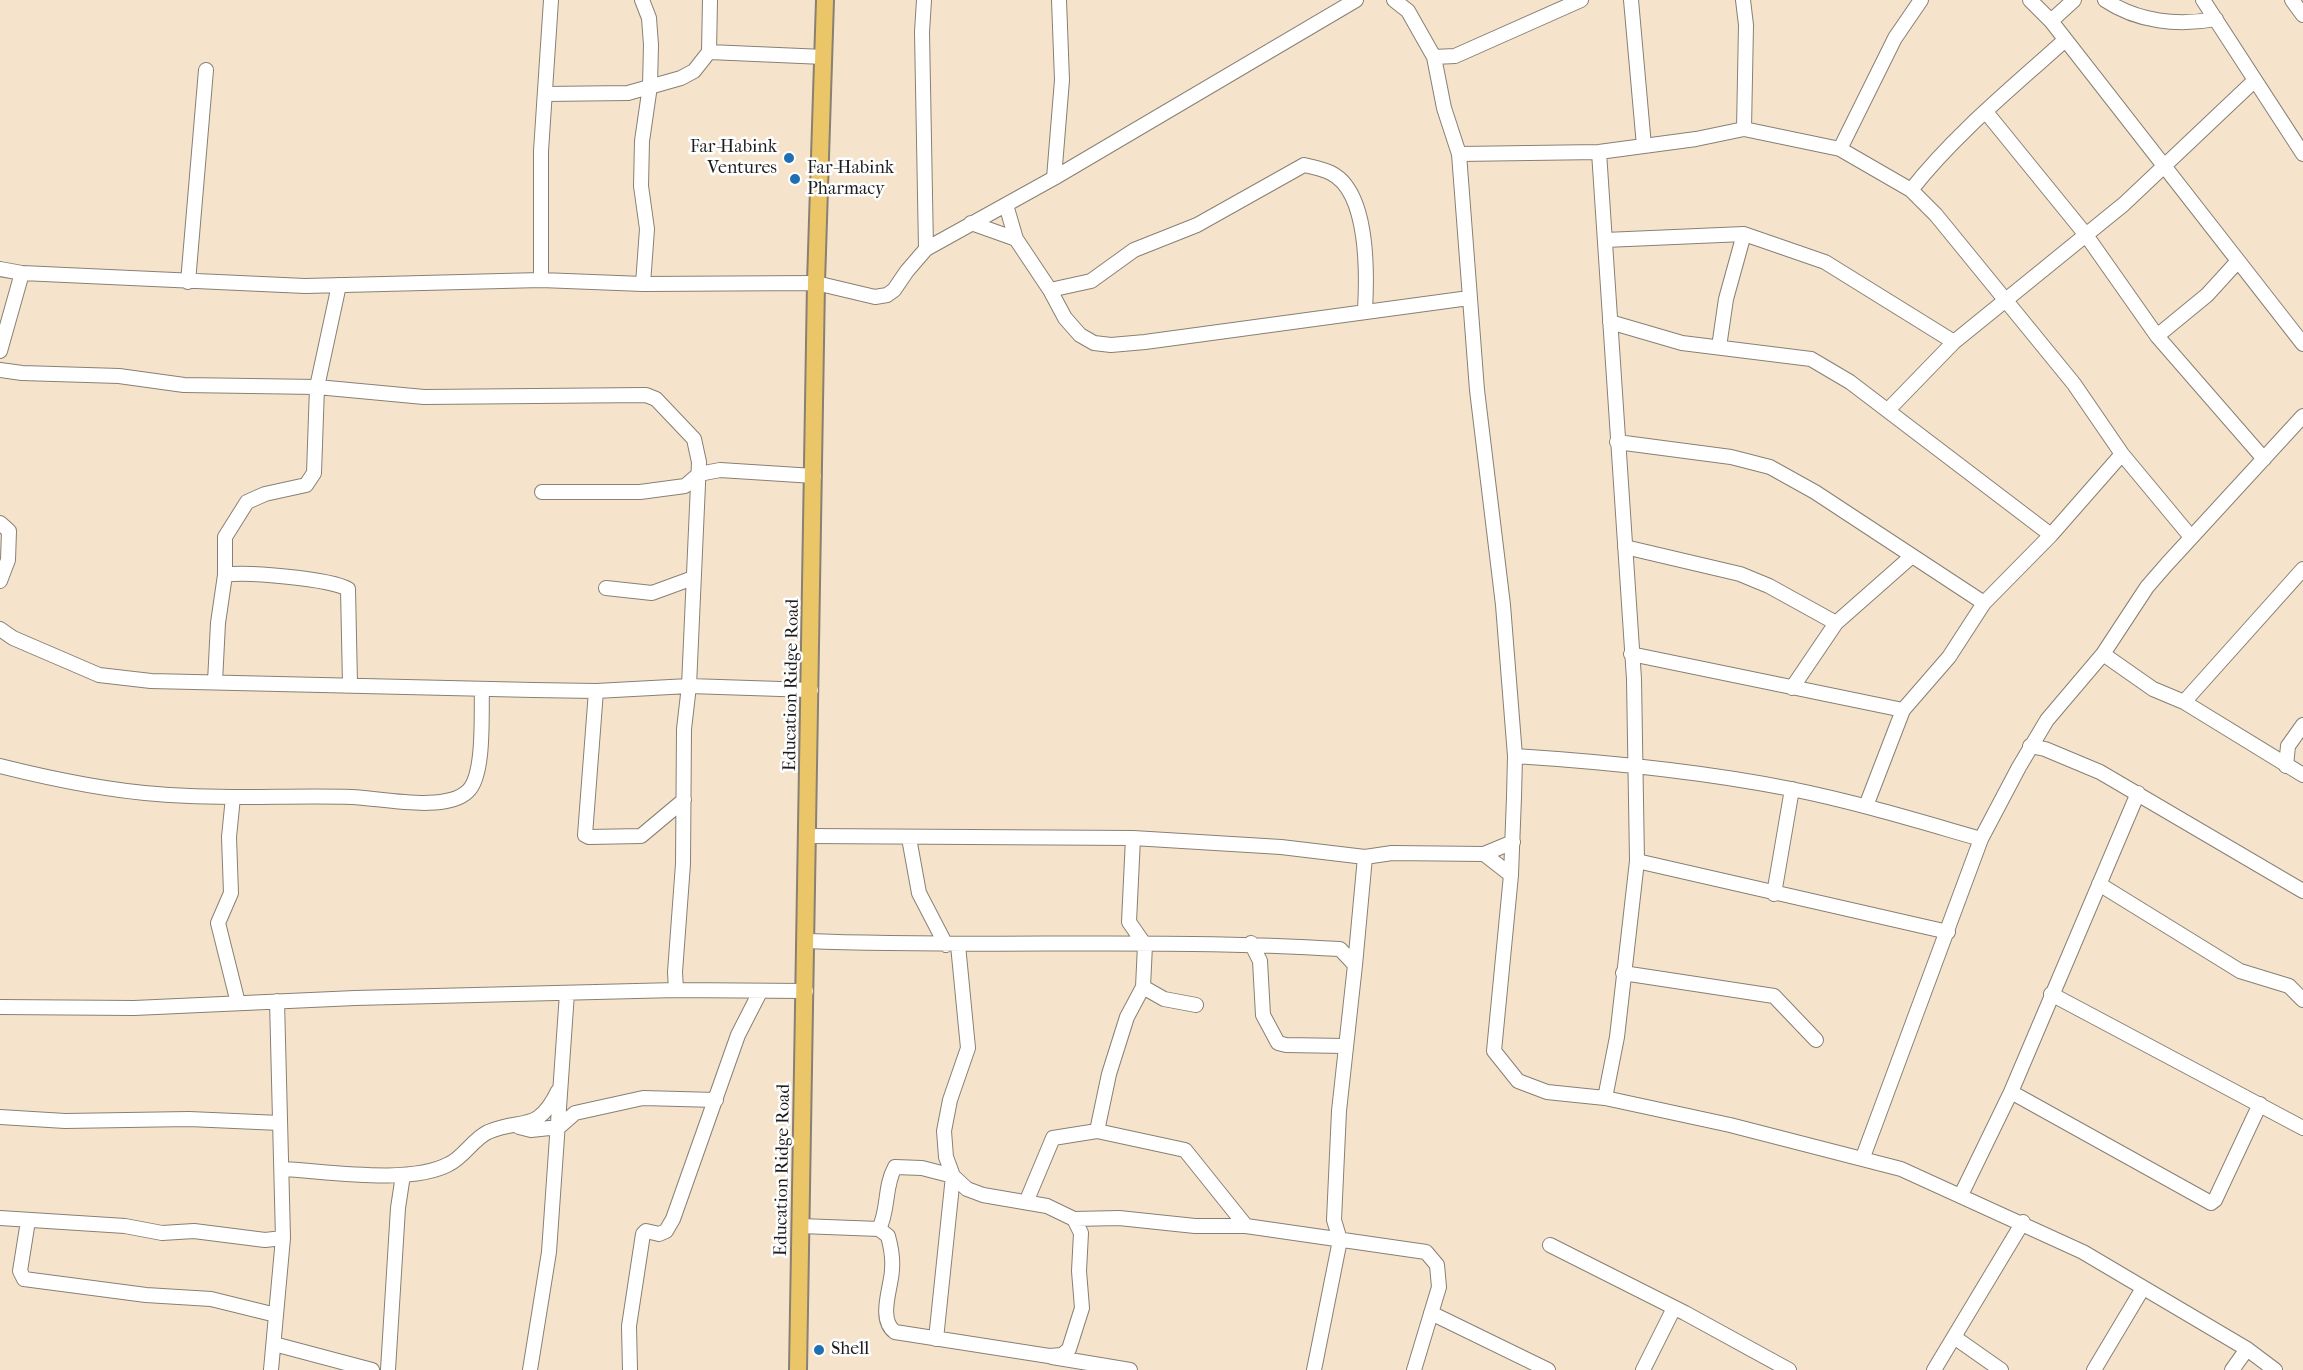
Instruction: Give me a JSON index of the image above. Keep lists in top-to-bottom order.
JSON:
{
  "streets": {
    "main road": ["Education Ridge Road"]
  },
  "places": ["Far-Habink Ventures", "Far-Habink Pharmacy", "Shell"]
}
